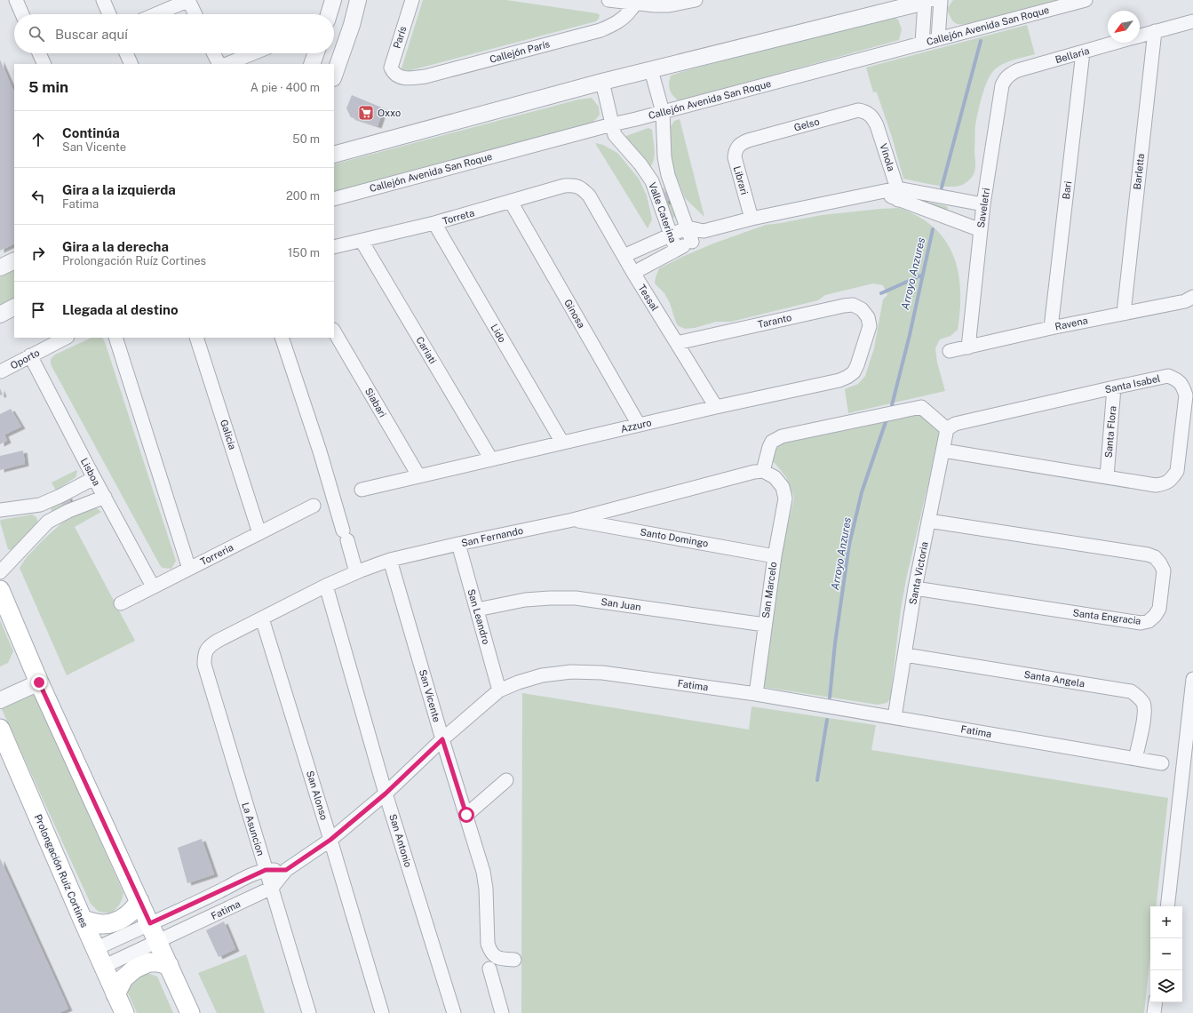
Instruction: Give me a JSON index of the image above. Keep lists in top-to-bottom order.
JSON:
{
  "streets": {
    "main road": ["Prolongación Ruíz Cortines"],
    "street": [
      "Callejón Avenida San Roque",
      "París",
      "Callejón París",
      "Bellaria",
      "Gelso",
      "Vinola",
      "Barletta",
      "Librari",
      "Bari",
      "Saveletri",
      "Valle Caterina",
      "Torreta",
      "Tessal",
      "Ginosa",
      "Taranto",
      "Ravena",
      "Lido",
      "Cariati",
      "Oporto",
      "Santa Isabel",
      "Siabari",
      "Azzuro",
      "Santa Flora",
      "Galicia",
      "Lisboa",
      "San Fernando",
      "Santo Domingo",
      "Torreria",
      "Santa Victoria",
      "San Marcelo",
      "San Juan",
      "San Leandro",
      "Santa Engracia",
      "Santa Angela",
      "Fatima",
      "San Vicente",
      "San Alonso",
      "La Asuncion",
      "San Antonio"
    ]
  },
  "crossings": [
    ["Callejón Avenida San Roque", "Valle Caterina"],
    ["París", "Callejón París"],
    ["Bellaria", "Barletta"],
    ["Bellaria", "Bari"],
    ["Bellaria", "Saveletri"],
    ["Gelso", "Vinola"],
    ["Gelso", "Librari"],
    ["Barletta", "Ravena"],
    ["Bari", "Ravena"],
    ["Saveletri", "Ravena"],
    ["Torreta", "Tessal"],
    ["Torreta", "Ginosa"],
    ["Torreta", "Lido"],
    ["Torreta", "Cariati"],
    ["Tessal", "Taranto"],
    ["Tessal", "Azzuro"],
    ["Ginosa", "Azzuro"],
    ["Taranto", "Azzuro"],
    ["Lido", "Azzuro"],
    ["Cariati", "Azzuro"],
    ["Oporto", "Lisboa"],
    ["Santa Isabel", "Santa Flora"],
    ["Santa Isabel", "Santa Victoria"],
    ["Siabari", "Azzuro"],
    ["Galicia", "Torreria"],
    ["Lisboa", "Torreria"],
    ["San Fernando", "Santo Domingo"],
    ["San Fernando", "San Marcelo"],
    ["San Fernando", "San Leandro"],
    ["San Fernando", "San Vicente"],
    ["San Fernando", "San Alonso"],
    ["San Fernando", "La Asuncion"],
    ["San Fernando", "San Antonio"],
    ["Santo Domingo", "San Marcelo"],
    ["Santa Victoria", "Santa Engracia"],
    ["Santa Victoria", "Santa Angela"],
    ["Santa Victoria", "Fatima"],
    ["San Marcelo", "San Juan"],
    ["San Marcelo", "Fatima"],
    ["San Juan", "San Leandro"],
    ["San Leandro", "Fatima"],
    ["Santa Angela", "Fatima"],
    ["Fatima", "San Vicente"],
    ["Fatima", "San Alonso"],
    ["Fatima", "La Asuncion"],
    ["Fatima", "San Antonio"],
    ["Fatima", "Prolongación Ruíz Cortines"]
  ],
  "water": ["Arroyo Anzures"],
  "places": {
    "supermarket": ["Oxxo"]
  },
  "north": "bottom left",
  "page": {
    "search": "Buscar aquí",
    "heading": ["5 min", "A pie · 400 m"],
    "list": [
      ["Continúa", "San Vicente", "50 m"],
      ["Gira a la izquierda", "Fatima", "200 m"],
      ["Gira a la derecha", "Prolongación Ruíz Cortines", "150 m"],
      "Llegada al destino"
    ],
    "map_buttons": ["+", "−"]
  }
}
